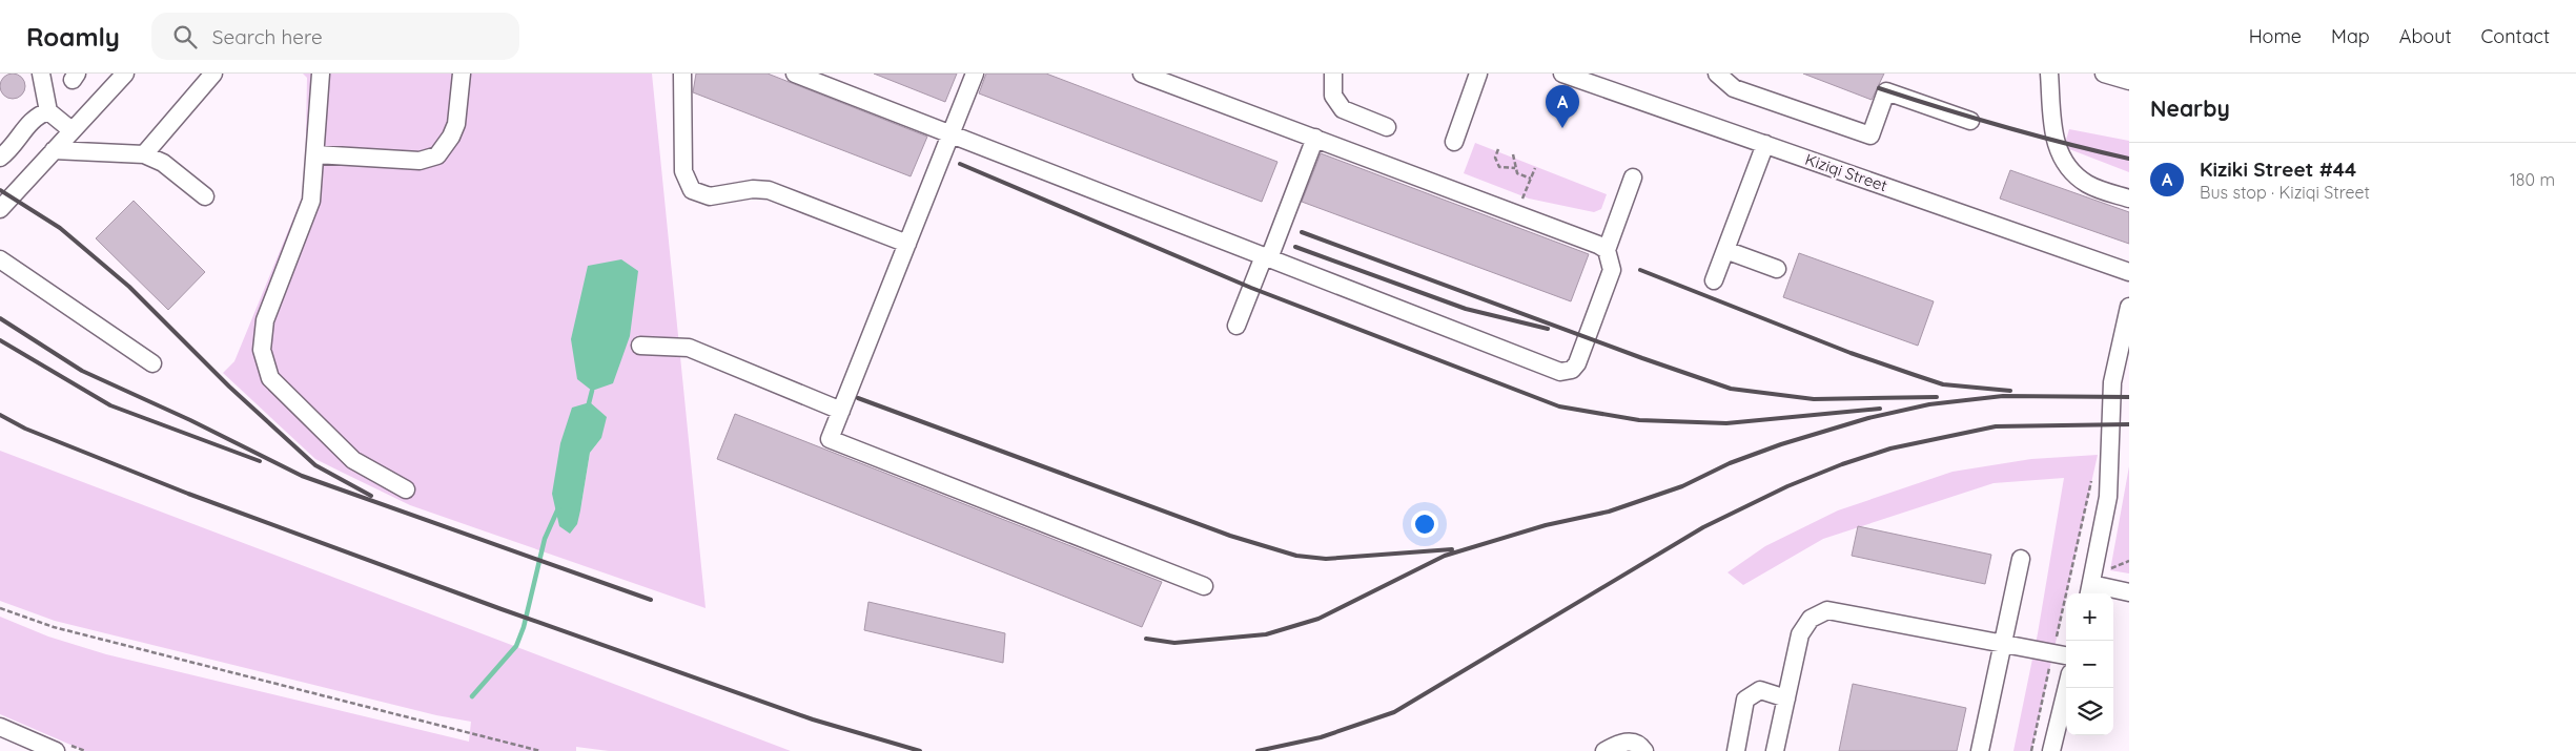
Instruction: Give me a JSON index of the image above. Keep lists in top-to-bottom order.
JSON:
{
  "streets": {
    "street": ["Kiziqi Street"]
  },
  "page": {
    "header": "Roamly",
    "search": "Search here",
    "nav": [
      "Home",
      "Map",
      "About",
      "Contact"
    ],
    "heading": "Nearby",
    "pins": "A",
    "list": [
      {
        "mark": "A",
        "name": "Kiziki Street #44",
        "note": "Bus stop · Kiziqi Street",
        "value": "180 m"
      }
    ],
    "map_buttons": ["+", "−"]
  }
}
